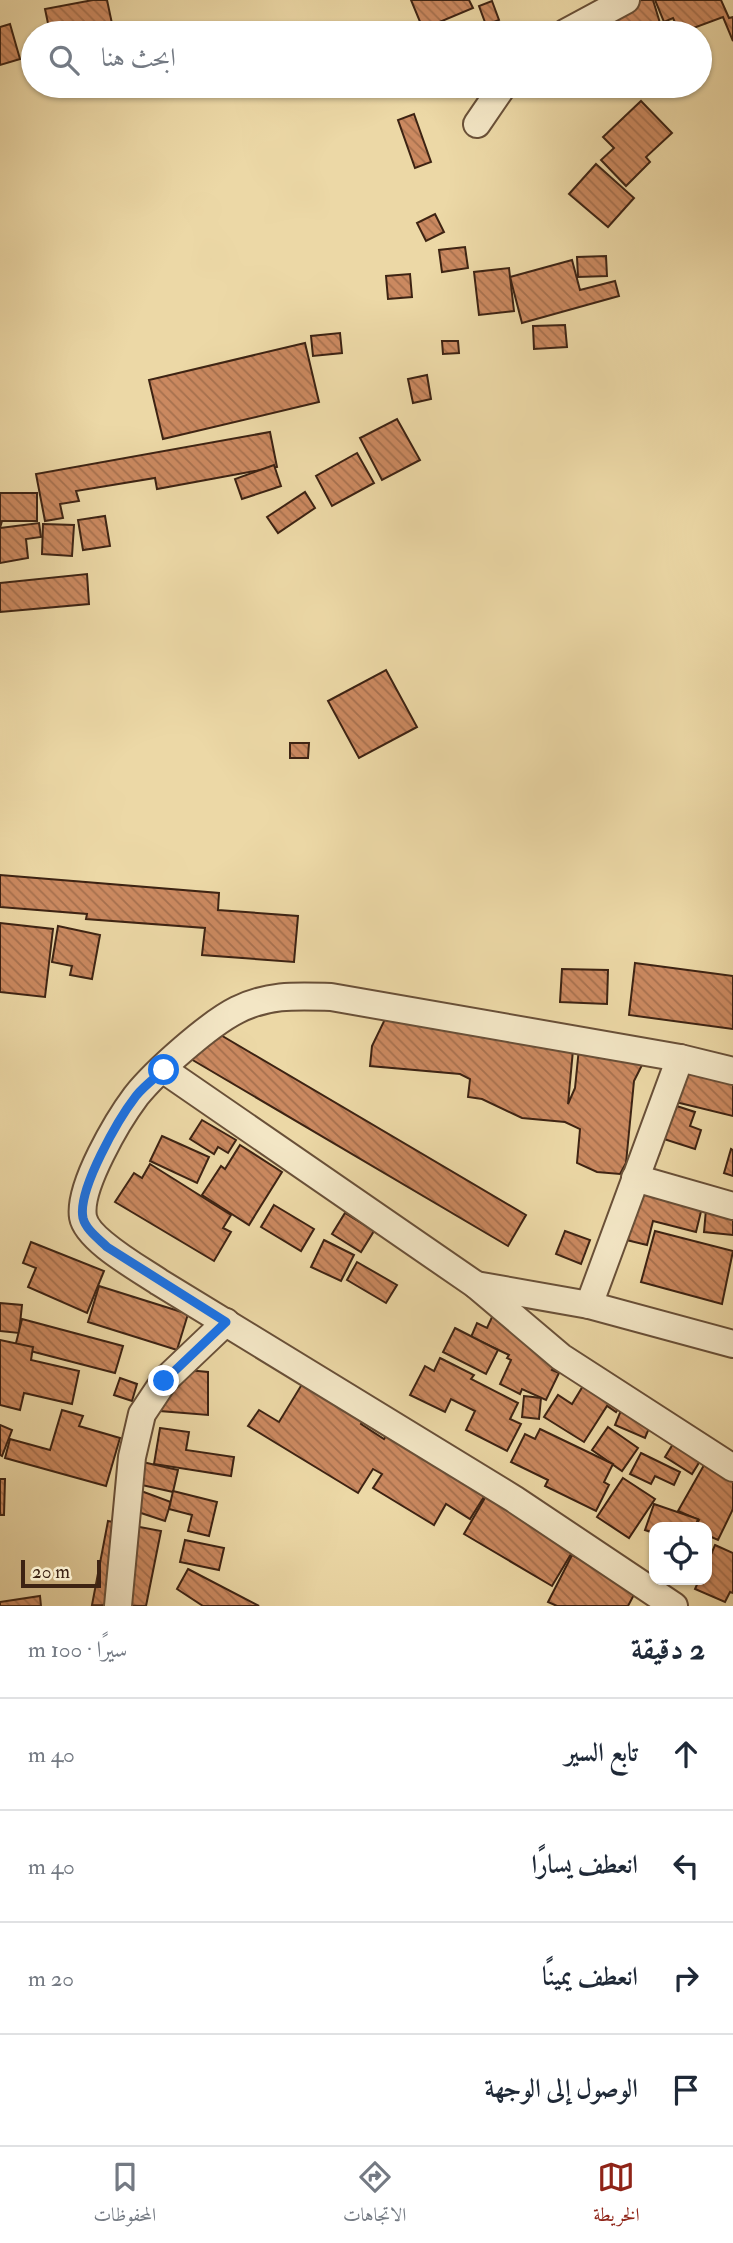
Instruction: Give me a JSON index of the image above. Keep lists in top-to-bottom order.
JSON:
{
  "scale_bar": "20 m",
  "page": {
    "search": "ابحث هنا",
    "scale": "20 m",
    "heading": ["2 دقيقة", "سيرًا · 100 m"],
    "list": [
      ["تابع السير", "40 m"],
      ["انعطف يسارًا", "40 m"],
      ["انعطف يمينًا", "20 m"],
      "الوصول إلى الوجهة"
    ],
    "nav": ["الخريطة", "الاتجاهات", "المحفوظات"]
  }
}
